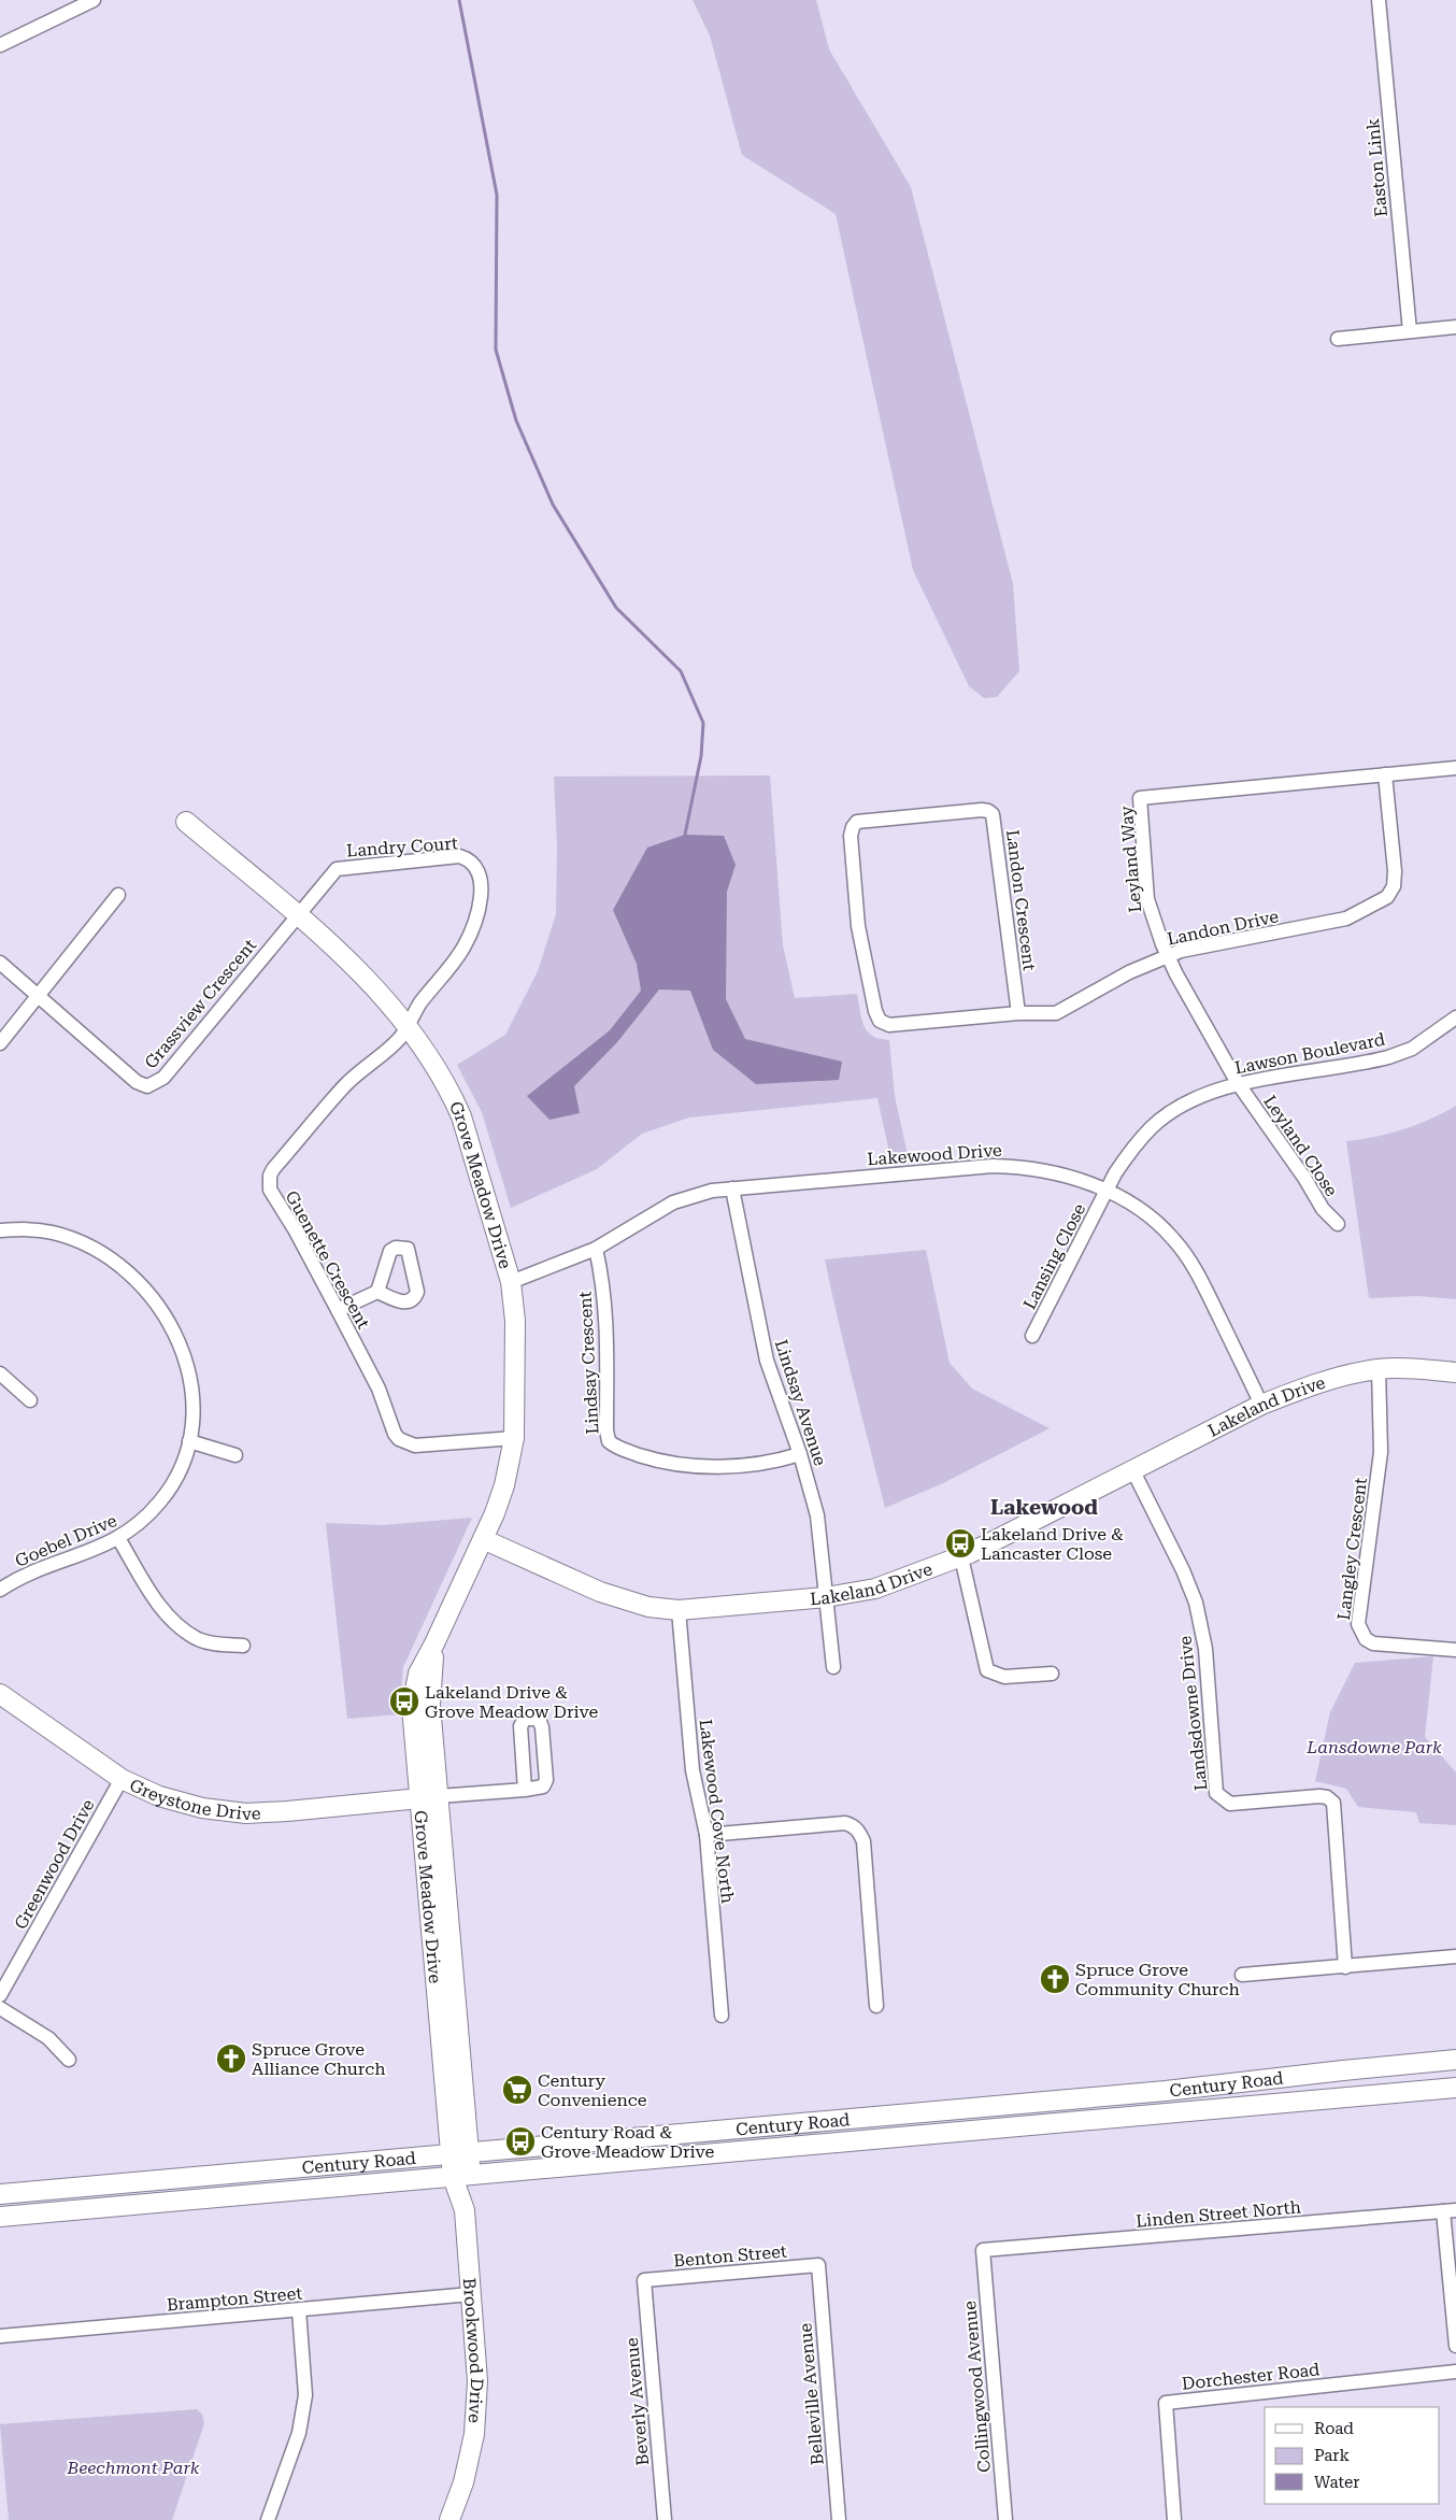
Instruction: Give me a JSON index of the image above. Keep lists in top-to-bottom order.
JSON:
{
  "streets": {
    "street": [
      "Easton Link",
      "Landry Court",
      "Leyland Way",
      "Landon Crescent",
      "Landon Drive",
      "Grassview Crescent",
      "Lawson Boulevard",
      "Leyland Close",
      "Lakewood Drive",
      "Grove Meadow Drive",
      "Lansing Close",
      "Guenette Crescent",
      "Lindsay Crescent",
      "Lindsay Avenue",
      "Lakeland Drive",
      "Goebel Drive",
      "Langley Crescent",
      "Landsdowne Drive",
      "Greystone Drive",
      "Lakewood Cove North",
      "Greenwood Drive",
      "Century Road",
      "Linden Street North",
      "Benton Street",
      "Brampton Street",
      "Brookwood Drive",
      "Dorchester Road",
      "Collingwood Avenue",
      "Belleville Avenue",
      "Beverly Avenue"
    ]
  },
  "crossings": [
    ["Landry Court", "Grassview Crescent"],
    ["Landry Court", "Grove Meadow Drive"],
    ["Landry Court", "Guenette Crescent"],
    ["Leyland Way", "Landon Drive"],
    ["Leyland Way", "Lawson Boulevard"],
    ["Leyland Way", "Leyland Close"],
    ["Landon Crescent", "Landon Drive"],
    ["Grassview Crescent", "Grove Meadow Drive"],
    ["Lawson Boulevard", "Leyland Close"],
    ["Lawson Boulevard", "Lakewood Drive"],
    ["Lawson Boulevard", "Lansing Close"],
    ["Lakewood Drive", "Grove Meadow Drive"],
    ["Lakewood Drive", "Lansing Close"],
    ["Lakewood Drive", "Lindsay Crescent"],
    ["Lakewood Drive", "Lindsay Avenue"],
    ["Lakewood Drive", "Lakeland Drive"],
    ["Grove Meadow Drive", "Guenette Crescent"],
    ["Grove Meadow Drive", "Lakeland Drive"],
    ["Grove Meadow Drive", "Greystone Drive"],
    ["Grove Meadow Drive", "Century Road"],
    ["Grove Meadow Drive", "Brookwood Drive"],
    ["Lindsay Crescent", "Lindsay Avenue"],
    ["Lindsay Avenue", "Lakeland Drive"],
    ["Lakeland Drive", "Langley Crescent"],
    ["Lakeland Drive", "Landsdowne Drive"],
    ["Lakeland Drive", "Lakewood Cove North"],
    ["Greystone Drive", "Greenwood Drive"],
    ["Century Road", "Brookwood Drive"],
    ["Linden Street North", "Collingwood Avenue"],
    ["Benton Street", "Belleville Avenue"],
    ["Benton Street", "Beverly Avenue"],
    ["Brampton Street", "Brookwood Drive"]
  ],
  "districts": ["Lakewood"],
  "parks": ["Lansdowne Park", "Beechmont Park"],
  "places": {
    "bus stop": ["Lakeland Drive & Lancaster Close", "Lakeland Drive & Grove Meadow Drive", "Century Road & Grove Meadow Drive"],
    "church": ["Spruce Grove Community Church", "Spruce Grove Alliance Church"],
    "supermarket": ["Century Convenience"]
  },
  "legend": ["Road", "Park", "Water"]
}
